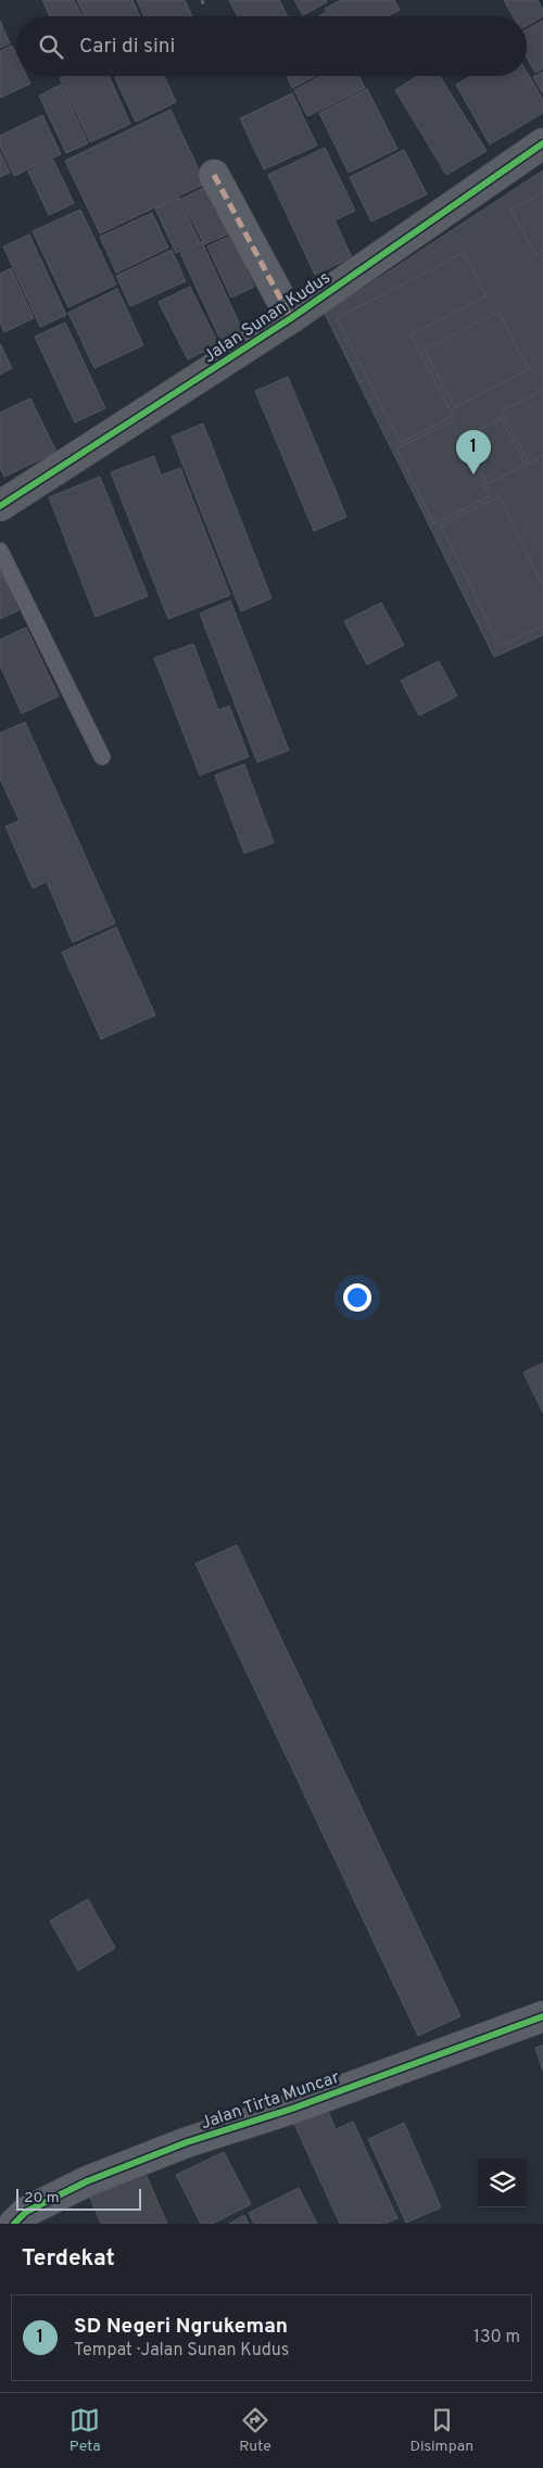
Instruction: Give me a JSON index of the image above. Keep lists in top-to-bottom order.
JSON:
{
  "streets": {
    "street": ["Jalan Sunan Kudus", "Jalan Tirta Muncar"]
  },
  "scale_bar": "20 m",
  "page": {
    "search": "Cari di sini",
    "pins": "1",
    "scale": "20 m",
    "heading": "Terdekat",
    "list": [
      {
        "mark": "1",
        "name": "SD Negeri Ngrukeman",
        "note": "Tempat · Jalan Sunan Kudus",
        "value": "130 m"
      }
    ],
    "nav": ["Peta", "Rute", "Disimpan"]
  }
}
